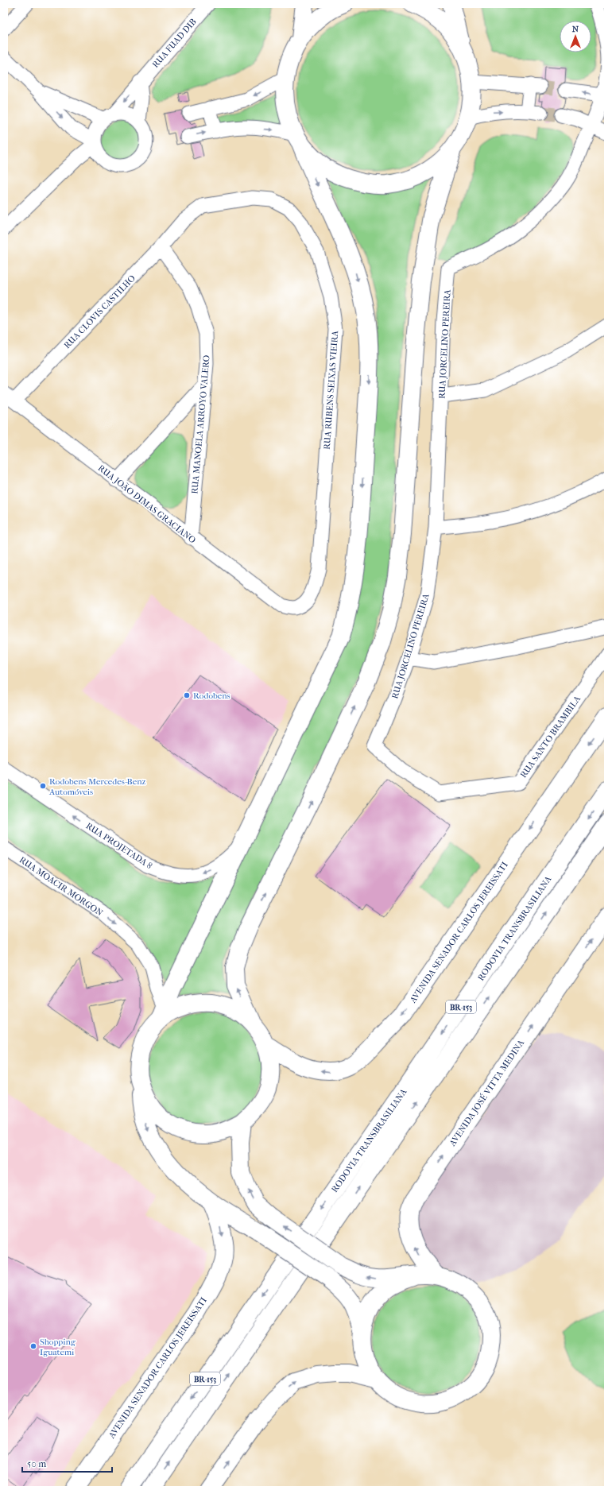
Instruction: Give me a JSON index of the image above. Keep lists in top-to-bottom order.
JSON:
{
  "streets": {
    "main road": [
      "RODOVIA TRANSBRASILIANA",
      "AVENIDA SENADOR CARLOS JEREISSATI",
      "BR-153",
      "AVENIDA JOSÉ VITTA MEDINA"
    ],
    "street": [
      "RUA FUAD DIB",
      "RUA CLOVIS CASTILHO",
      "RUA JORCELINO PEREIRA",
      "RUA RUBENS SEIXAS VIEIRA",
      "RUA MANOELA ARROYO VALERO",
      "RUA JOÃO DIMAS GRACIANO",
      "RUA SANTO BRAMBILA",
      "RUA PROJETADA 8",
      "RUA MOACIR MORGON"
    ]
  },
  "crossings": [
    ["RUA CLOVIS CASTILHO", "RUA RUBENS SEIXAS VIEIRA"],
    ["RUA CLOVIS CASTILHO", "RUA MANOELA ARROYO VALERO"],
    ["RUA CLOVIS CASTILHO", "RUA JOÃO DIMAS GRACIANO"],
    ["RUA JORCELINO PEREIRA", "RUA SANTO BRAMBILA"],
    ["RUA RUBENS SEIXAS VIEIRA", "RUA JOÃO DIMAS GRACIANO"],
    ["RUA MANOELA ARROYO VALERO", "RUA JOÃO DIMAS GRACIANO"]
  ],
  "one_way": [
    "RUA PROJETADA 8",
    "RUA MOACIR MORGON",
    "AVENIDA SENADOR CARLOS JEREISSATI",
    "AVENIDA JOSÉ VITTA MEDINA"
  ],
  "places": ["Rodobens", "Rodobens Mercedes-Benz Automóveis", "Shopping Iguatemi"],
  "scale_bar": "50 m",
  "north": "top"
}
